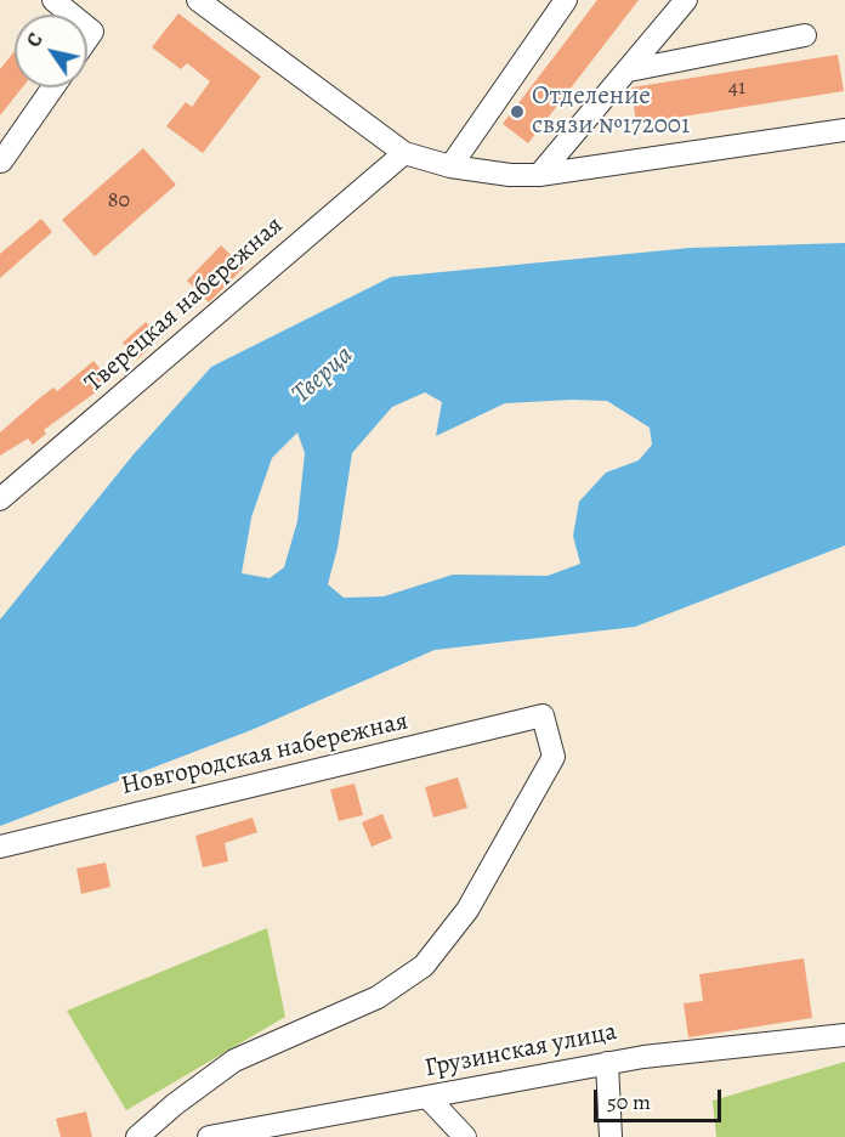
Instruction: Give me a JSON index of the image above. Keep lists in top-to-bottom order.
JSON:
{
  "streets": {
    "street": ["Тверецкая набережная", "Новгородская набережная", "Грузинская улица"]
  },
  "water": ["Тверца"],
  "places": ["Отделение связи №172001"],
  "house_numbers": ["41", "80"],
  "scale_bar": "50 m",
  "north": "top left"
}
